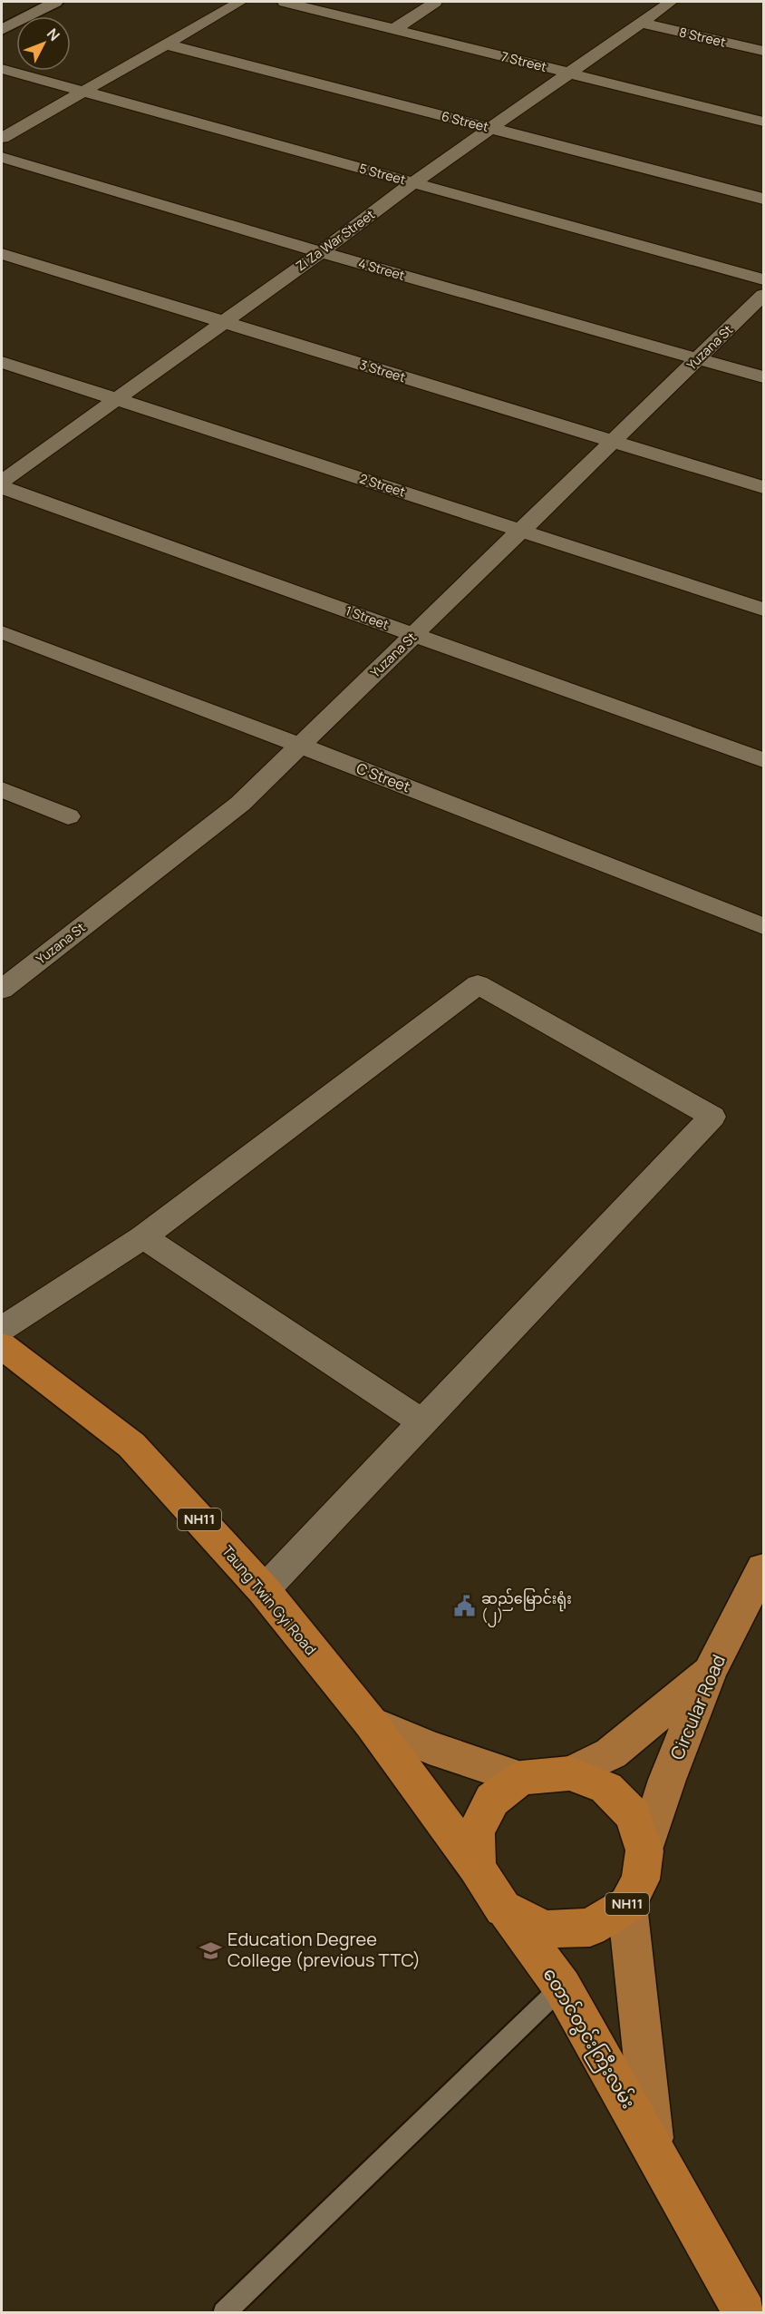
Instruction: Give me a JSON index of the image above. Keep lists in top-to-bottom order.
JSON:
{
  "streets": {
    "highway": ["NH11", "Taung Twin Gyi Road", "တောင်တွင်းကြီးလမ်း"],
    "main road": ["Circular Road"],
    "street": [
      "8 Street",
      "7 Street",
      "6 Street",
      "5 Street",
      "Zi Za War Street",
      "4 Street",
      "Yuzana St",
      "3 Street",
      "2 Street",
      "1 Street",
      "C Street"
    ]
  },
  "crossings": [
    ["8 Street", "Zi Za War Street"],
    ["7 Street", "Zi Za War Street"],
    ["6 Street", "Zi Za War Street"],
    ["5 Street", "Zi Za War Street"],
    ["Zi Za War Street", "4 Street"],
    ["Zi Za War Street", "3 Street"],
    ["Zi Za War Street", "2 Street"],
    ["4 Street", "Yuzana St"],
    ["Yuzana St", "3 Street"],
    ["Yuzana St", "2 Street"],
    ["Yuzana St", "1 Street"],
    ["Yuzana St", "C Street"],
    ["NH11", "Taung Twin Gyi Road"],
    ["NH11", "Circular Road"],
    ["NH11", "တောင်တွင်းကြီးလမ်း"],
    ["Taung Twin Gyi Road", "Circular Road"],
    ["Taung Twin Gyi Road", "တောင်တွင်းကြီးလမ်း"],
    ["Circular Road", "တောင်တွင်းကြီးလမ်း"]
  ],
  "places": {
    "public building": ["ဆည်မြောင်းရုံး (၂)"],
    "school or university": ["Education Degree College (previous TTC)"]
  },
  "north": "top right"
}
